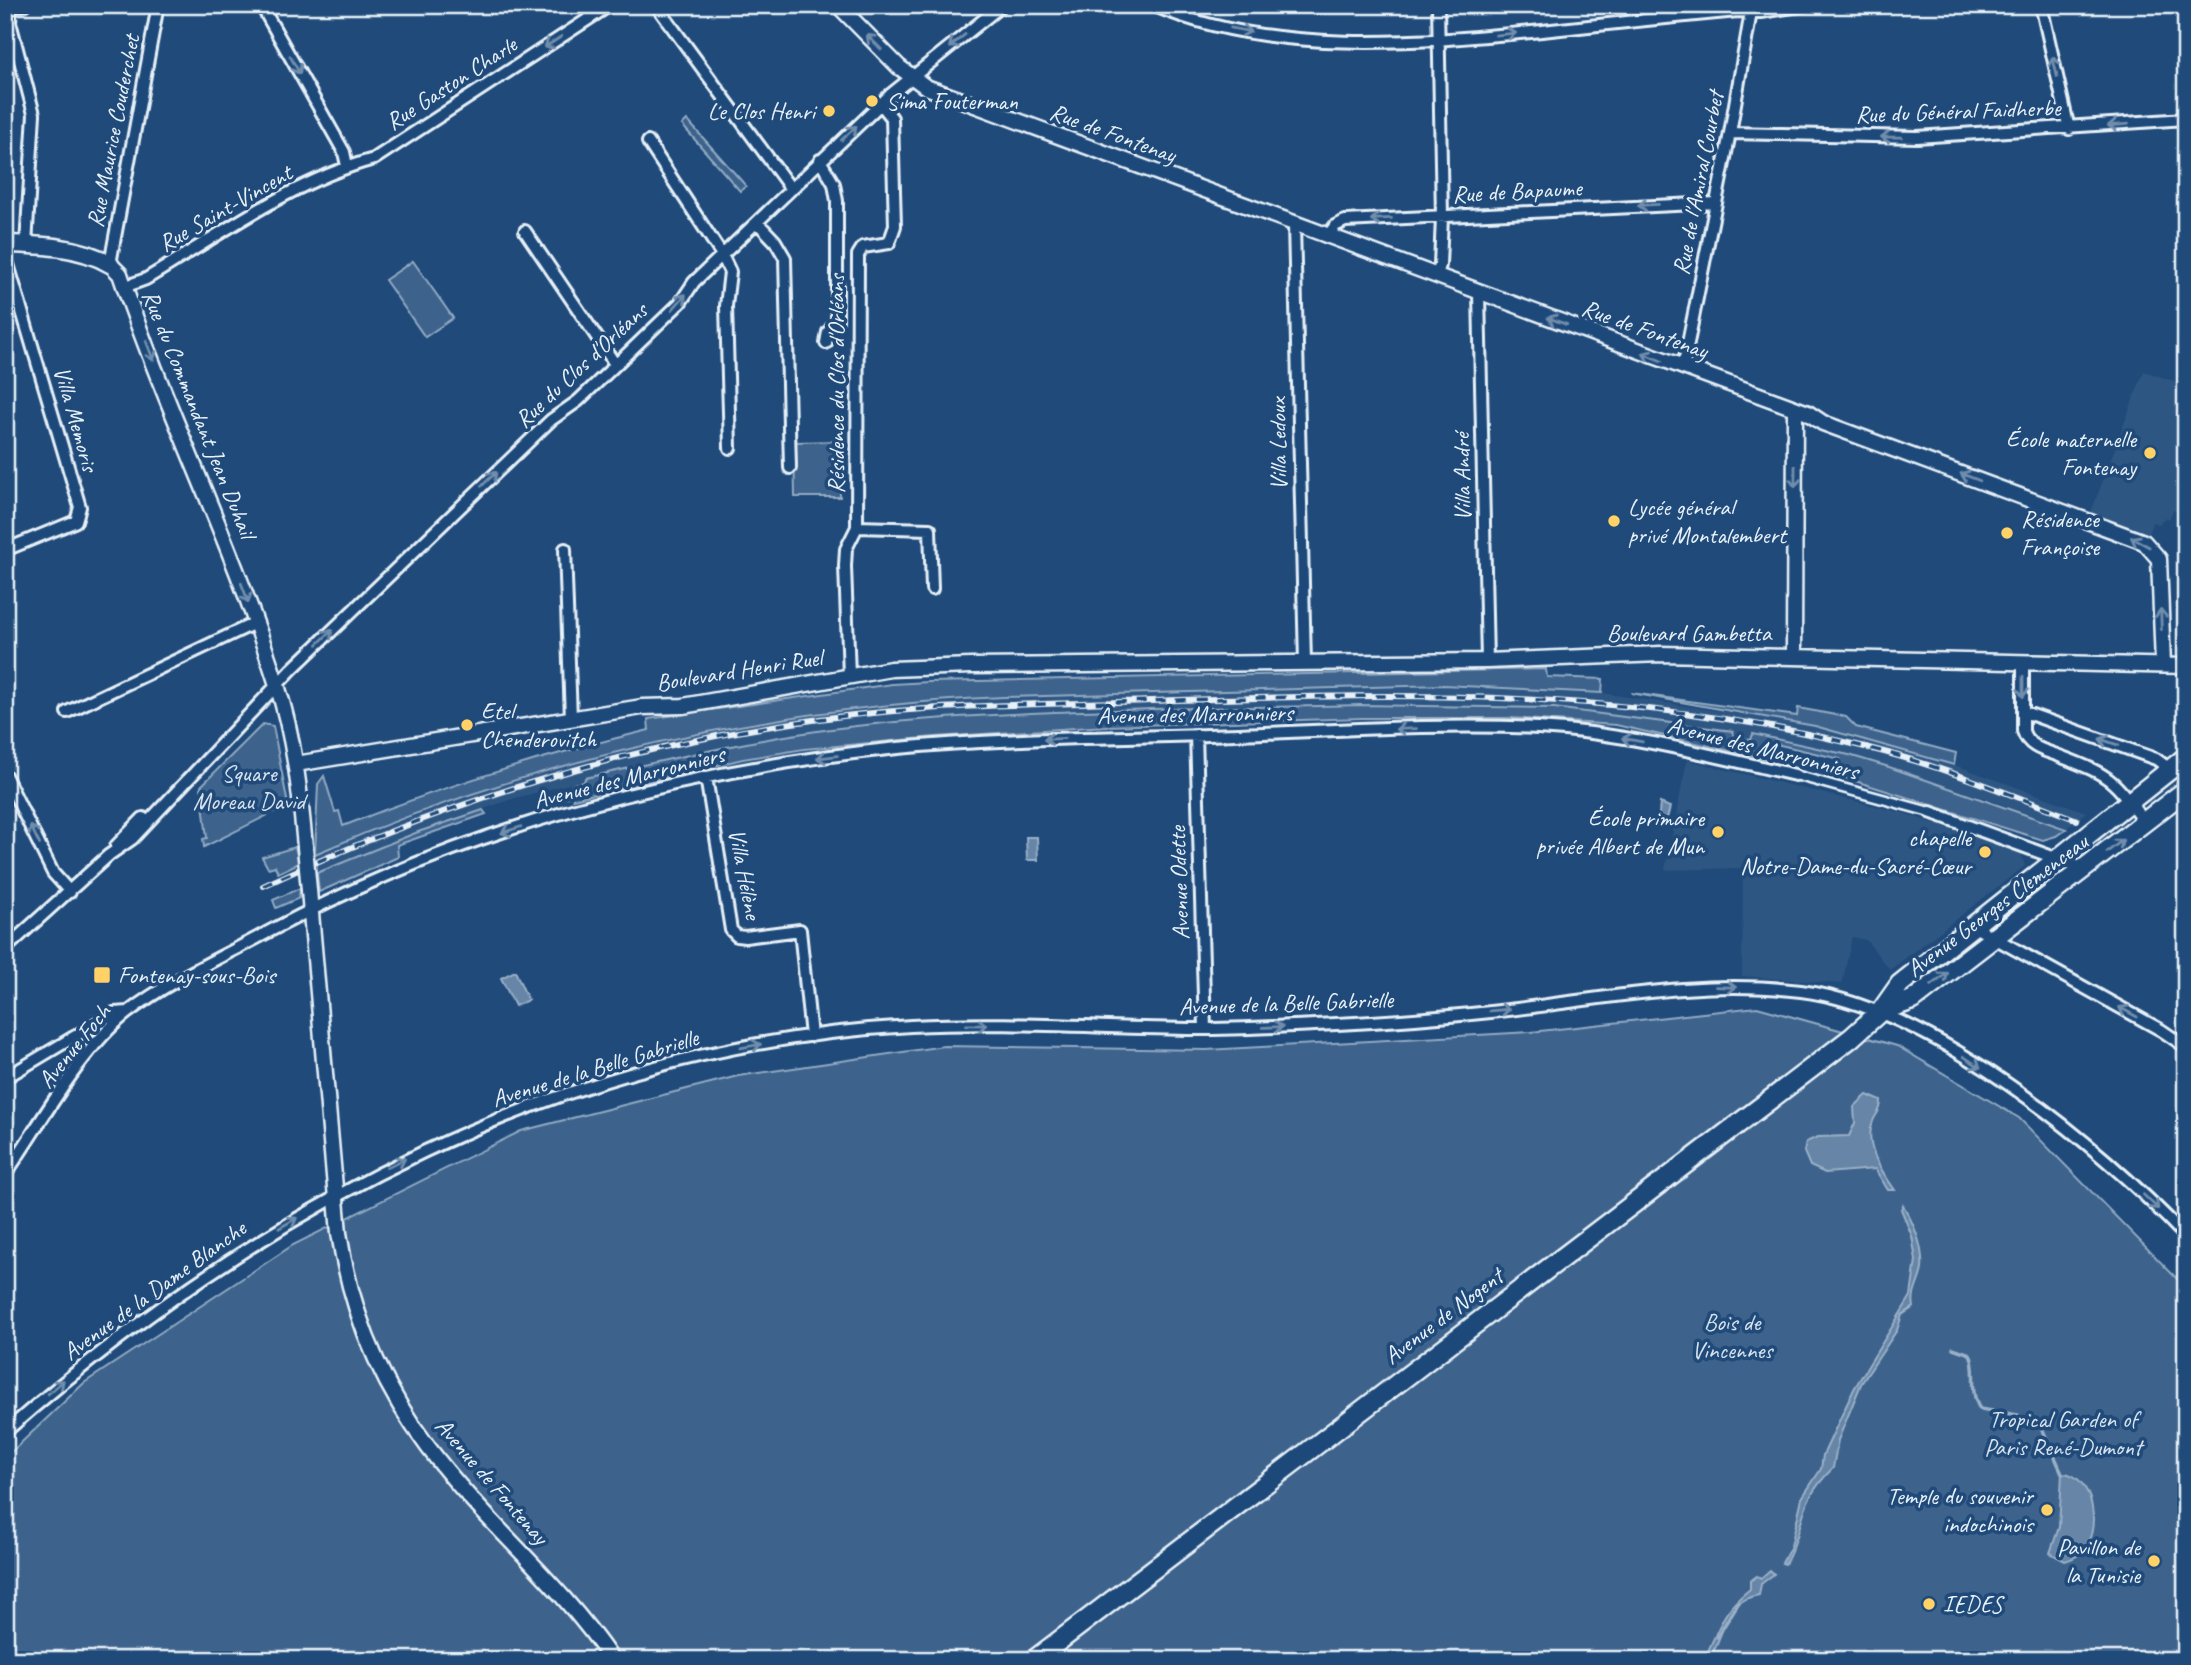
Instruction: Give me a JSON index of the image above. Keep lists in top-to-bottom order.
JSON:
{
  "streets": {
    "main road": ["Avenue Georges Clemenceau", "Avenue de Nogent"],
    "street": [
      "Rue Gaston Charle",
      "Rue du Général Faidherbe",
      "Rue Maurice Couderchet",
      "Rue de Fontenay",
      "Rue de l'Amiral Courbet",
      "Rue de Bapaume",
      "Rue Saint-Vincent",
      "Rue du Clos d'Orléans",
      "Résidence du Clos d'Orléans",
      "Rue du Commandant Jean Duhail",
      "Villa Memoris",
      "Villa Ledoux",
      "Villa André",
      "Boulevard Gambetta",
      "Boulevard Henri Ruel",
      "Avenue des Marronniers",
      "Villa Hélène",
      "Avenue Odette",
      "Avenue de la Belle Gabrielle",
      "Avenue Foch",
      "Avenue de la Dame Blanche",
      "Avenue de Fontenay"
    ]
  },
  "crossings": [
    ["Rue Gaston Charle", "Rue Saint-Vincent"],
    ["Rue du Général Faidherbe", "Rue de l'Amiral Courbet"],
    ["Rue Maurice Couderchet", "Rue du Commandant Jean Duhail"],
    ["Rue de Fontenay", "Rue de l'Amiral Courbet"],
    ["Rue de Fontenay", "Rue de Bapaume"],
    ["Rue de Fontenay", "Rue du Clos d'Orléans"],
    ["Rue de Fontenay", "Villa Ledoux"],
    ["Rue de Fontenay", "Villa André"],
    ["Rue de Fontenay", "Boulevard Gambetta"],
    ["Rue de l'Amiral Courbet", "Rue de Bapaume"],
    ["Rue Saint-Vincent", "Rue du Commandant Jean Duhail"],
    ["Rue du Clos d'Orléans", "Résidence du Clos d'Orléans"],
    ["Rue du Clos d'Orléans", "Rue du Commandant Jean Duhail"],
    ["Résidence du Clos d'Orléans", "Boulevard Henri Ruel"],
    ["Rue du Commandant Jean Duhail", "Boulevard Henri Ruel"],
    ["Rue du Commandant Jean Duhail", "Avenue des Marronniers"],
    ["Rue du Commandant Jean Duhail", "Avenue Foch"],
    ["Rue du Commandant Jean Duhail", "Avenue de Fontenay"],
    ["Villa Ledoux", "Boulevard Gambetta"],
    ["Villa André", "Boulevard Gambetta"],
    ["Boulevard Gambetta", "Boulevard Henri Ruel"],
    ["Avenue des Marronniers", "Villa Hélène"],
    ["Avenue des Marronniers", "Avenue Odette"],
    ["Avenue des Marronniers", "Avenue Georges Clemenceau"],
    ["Avenue des Marronniers", "Avenue Foch"],
    ["Avenue des Marronniers", "Avenue de Fontenay"],
    ["Villa Hélène", "Avenue de la Belle Gabrielle"],
    ["Avenue Odette", "Avenue de la Belle Gabrielle"],
    ["Avenue Georges Clemenceau", "Avenue de la Belle Gabrielle"],
    ["Avenue Georges Clemenceau", "Avenue de Nogent"],
    ["Avenue de la Belle Gabrielle", "Avenue de la Dame Blanche"],
    ["Avenue de la Belle Gabrielle", "Avenue de Nogent"],
    ["Avenue de la Belle Gabrielle", "Avenue de Fontenay"],
    ["Avenue Foch", "Avenue de Fontenay"],
    ["Avenue de la Dame Blanche", "Avenue de Fontenay"]
  ],
  "one_way": [
    "Rue Gaston Charle",
    "Rue du Général Faidherbe",
    "Rue de Fontenay",
    "Rue de Bapaume",
    "Rue du Commandant Jean Duhail",
    "Avenue des Marronniers",
    "Avenue de la Belle Gabrielle",
    "Avenue de la Dame Blanche"
  ],
  "parks": ["Square Moreau David", "Bois de Vincennes", "Tropical Garden of Paris René-Dumont"],
  "places": {
    "other": [
      "Sima Fouterman",
      "Le Clos Henri",
      "École maternelle Fontenay",
      "Lycée général privé Montalembert",
      "Résidence Françoise",
      "Etel Chenderovitch",
      "École primaire privée Albert de Mun",
      "chapelle Notre-Dame-du-Sacré-Cœur",
      "Temple du souvenir indochinois",
      "Pavillon de la Tunisie",
      "IEDES"
    ],
    "transit": ["Fontenay-sous-Bois"]
  }
}
